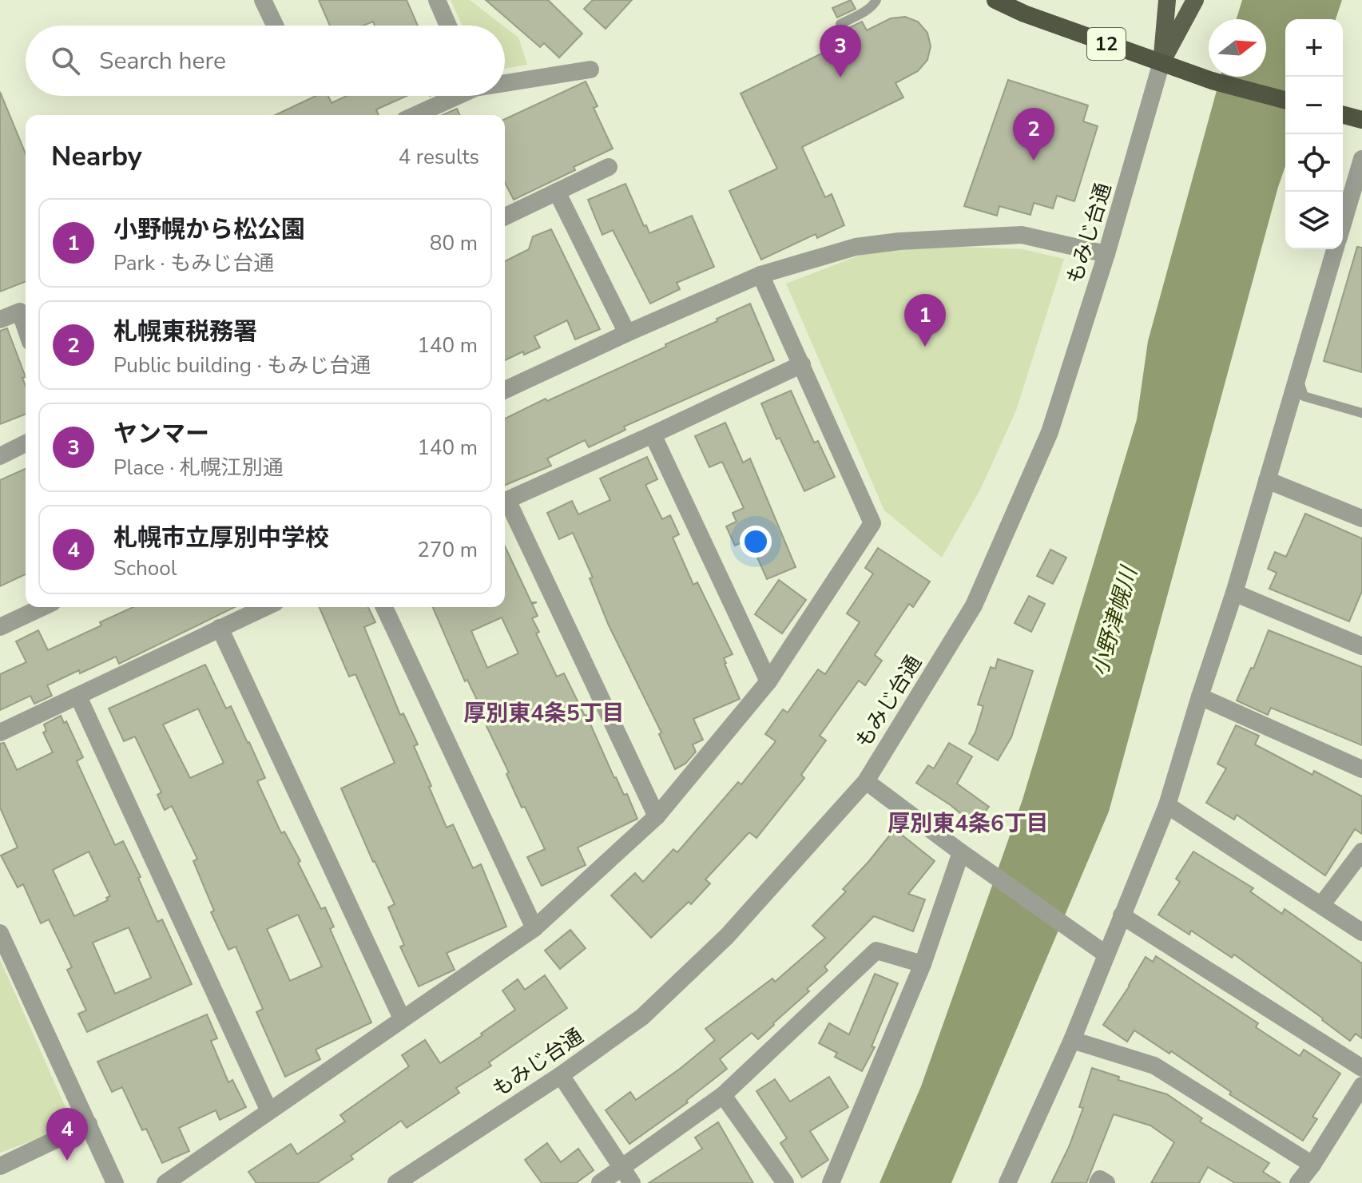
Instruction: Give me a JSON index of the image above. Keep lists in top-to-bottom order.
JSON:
{
  "streets": {
    "highway": ["12"],
    "street": ["もみじ台通"]
  },
  "crossings": [
    ["12", "もみじ台通"]
  ],
  "districts": ["厚別東4条5丁目", "厚別東4条6丁目"],
  "water": ["小野津幌川"],
  "north": "right",
  "page": {
    "map_buttons": ["+", "−"],
    "pins": [
      "3",
      "2",
      "1",
      "4"
    ],
    "search": "Search here",
    "heading": ["Nearby", "4 results"],
    "list": [
      {
        "mark": "1",
        "name": "小野幌から松公園",
        "note": "Park · もみじ台通",
        "value": "80 m"
      },
      {
        "mark": "2",
        "name": "札幌東税務署",
        "note": "Public building · もみじ台通",
        "value": "140 m"
      },
      {
        "mark": "3",
        "name": "ヤンマー",
        "note": "Place · 札幌江別通",
        "value": "140 m"
      },
      {
        "mark": "4",
        "name": "札幌市立厚別中学校",
        "note": "School",
        "value": "270 m"
      }
    ]
  }
}
